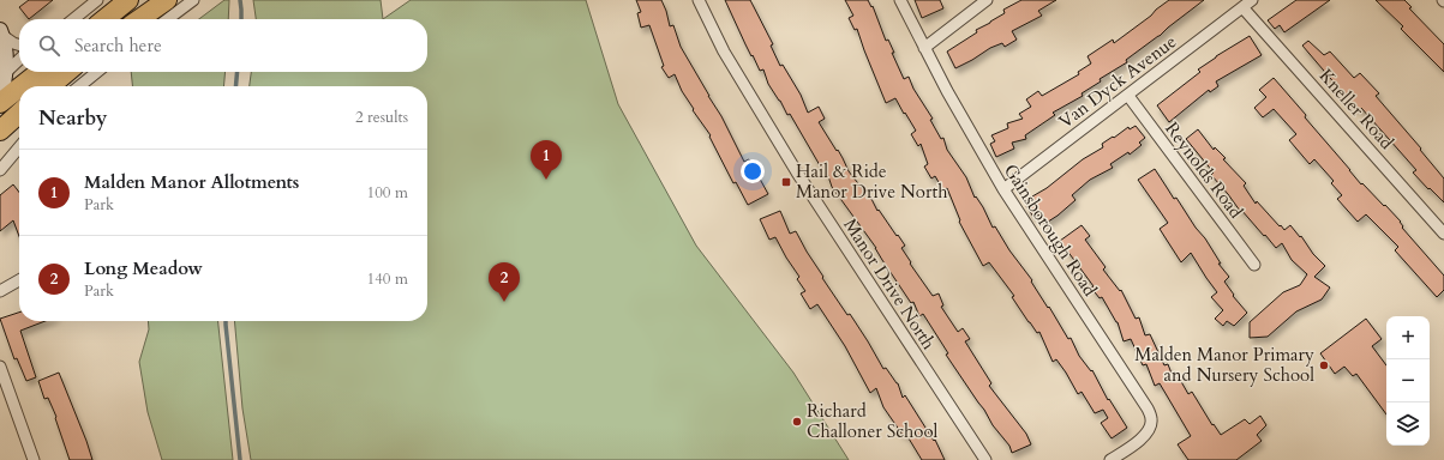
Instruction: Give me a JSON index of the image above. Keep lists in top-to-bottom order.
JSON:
{
  "streets": {
    "street": [
      "Van Dyck Avenue",
      "Kneller Road",
      "Reynolds Road",
      "Gainsborough Road",
      "Manor Drive North"
    ]
  },
  "crossings": [
    ["Van Dyck Avenue", "Kneller Road"],
    ["Van Dyck Avenue", "Reynolds Road"],
    ["Van Dyck Avenue", "Gainsborough Road"]
  ],
  "places": {
    "transit": ["Hail & Ride Manor Drive North"],
    "other": ["Malden Manor Primary and Nursery School", "Richard Challoner School"]
  },
  "page": {
    "search": "Search here",
    "heading": ["Nearby", "2 results"],
    "pins": ["1", "2"],
    "list": [
      {
        "mark": "1",
        "name": "Malden Manor Allotments",
        "note": "Park",
        "value": "100 m"
      },
      {
        "mark": "2",
        "name": "Long Meadow",
        "note": "Park",
        "value": "140 m"
      }
    ],
    "map_buttons": ["+", "−"]
  }
}
